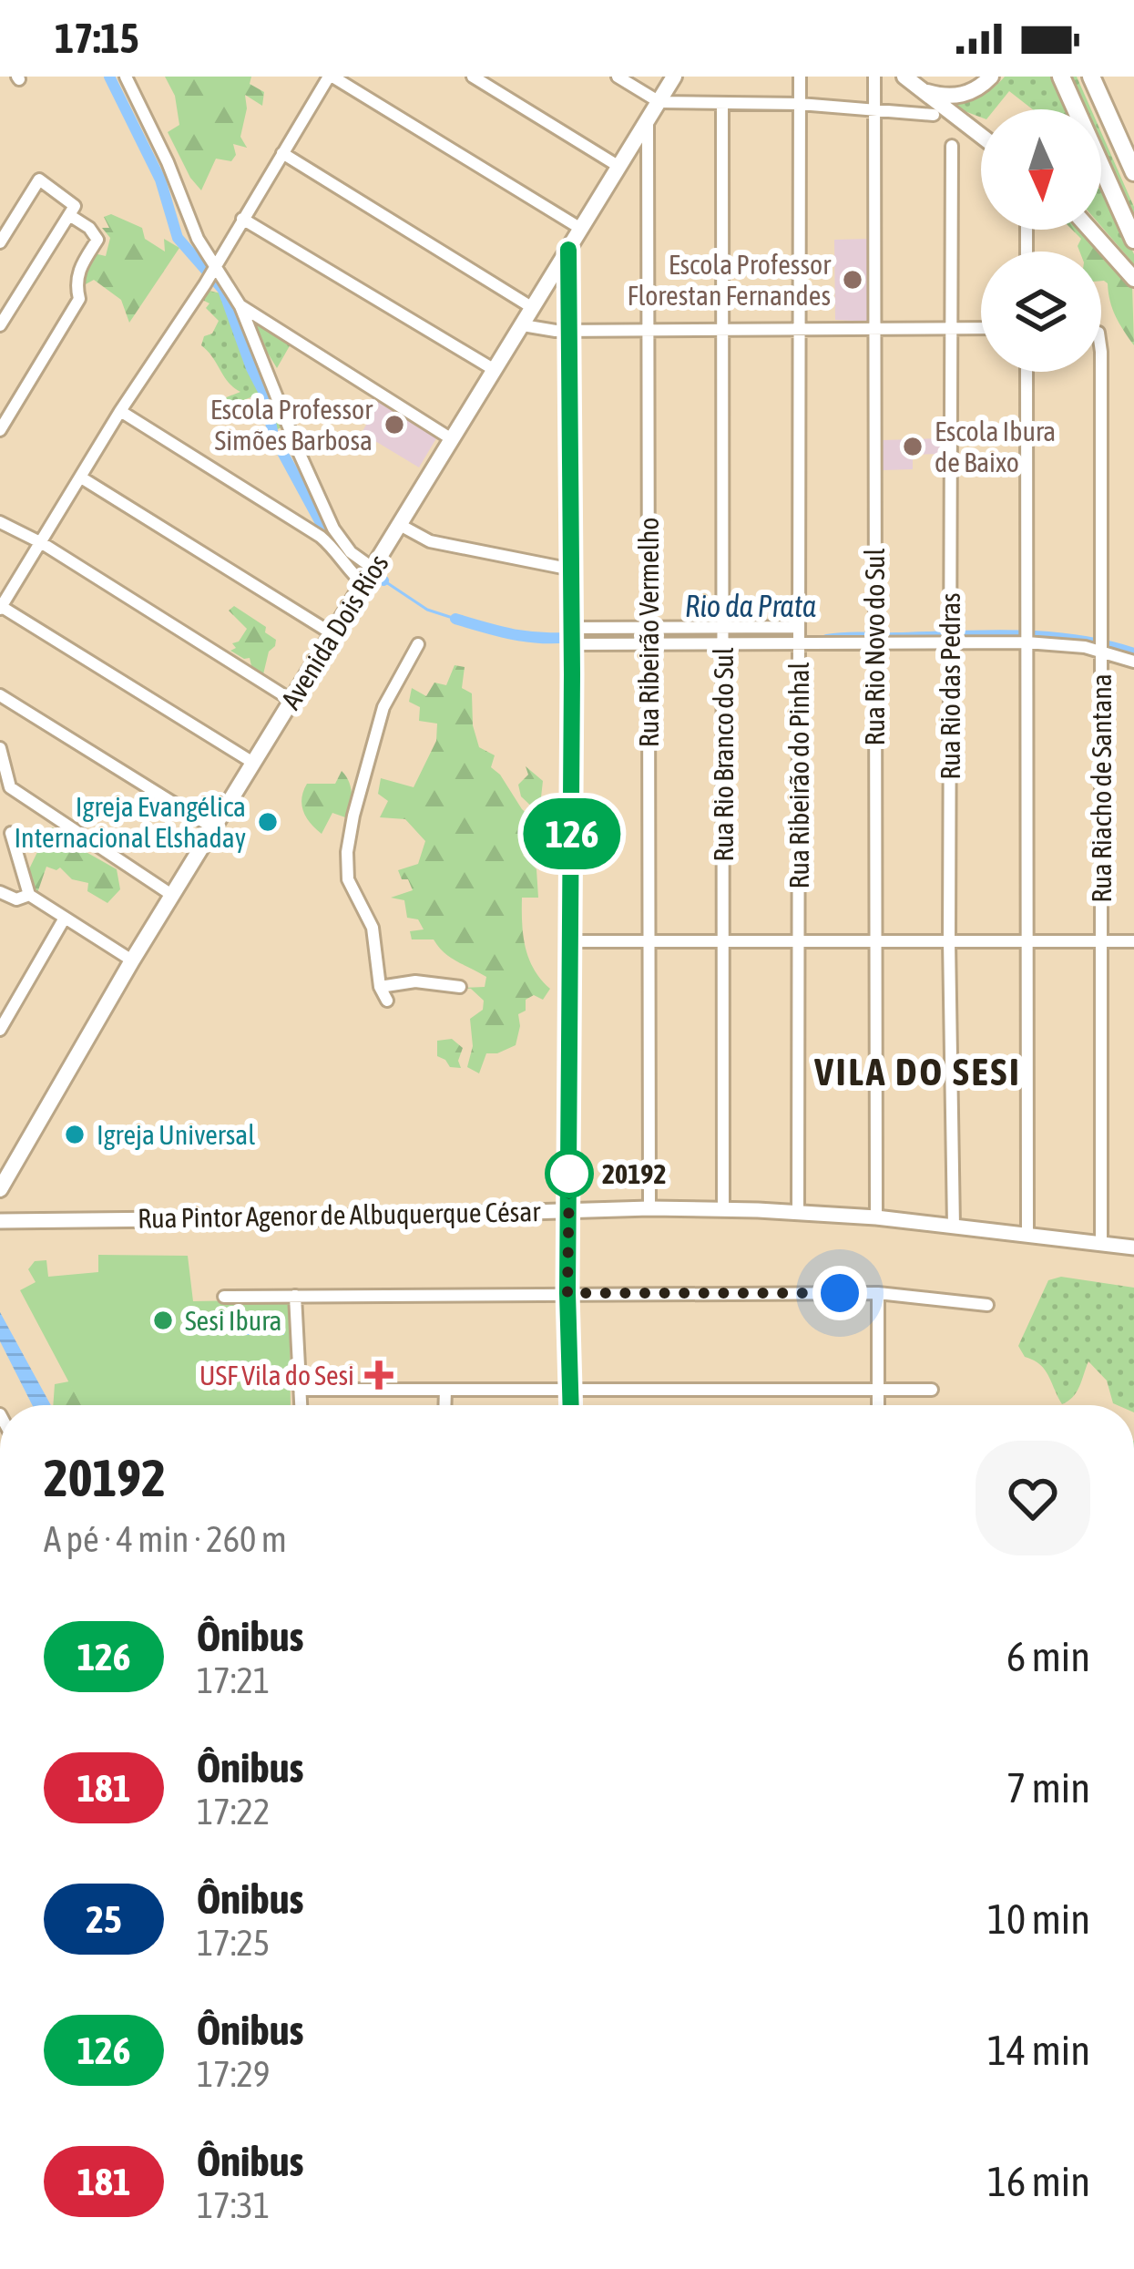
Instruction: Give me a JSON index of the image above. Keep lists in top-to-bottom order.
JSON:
{
  "streets": {
    "main road": ["Avenida Dois Rios"],
    "street": [
      "Rua Ribeirão Vermelho",
      "Rua Rio Novo do Sul",
      "Rua Rio das Pedras",
      "Rua Rio Branco do Sul",
      "Rua Ribeirão do Pinhal",
      "Rua Riacho de Santana",
      "Rua Pintor Agenor de Albuquerque César"
    ]
  },
  "crossings": [
    ["Avenida Dois Rios", "Rua Ribeirão Vermelho"],
    ["Rua Ribeirão Vermelho", "Rua Pintor Agenor de Albuquerque César"],
    ["Rua Rio Novo do Sul", "Rua Pintor Agenor de Albuquerque César"],
    ["Rua Rio das Pedras", "Rua Pintor Agenor de Albuquerque César"],
    ["Rua Rio Branco do Sul", "Rua Pintor Agenor de Albuquerque César"],
    ["Rua Ribeirão do Pinhal", "Rua Pintor Agenor de Albuquerque César"],
    ["Rua Riacho de Santana", "Rua Pintor Agenor de Albuquerque César"]
  ],
  "districts": ["VILA DO SESI"],
  "water": ["Rio da Prata"],
  "places": {
    "other": [
      "Escola Professor Florestan Fernandes",
      "Escola Professor Simões Barbosa",
      "Escola Ibura de Baixo",
      "Igreja Evangélica Internacional Elshaday",
      "Igreja Universal",
      "20192",
      "Sesi Ibura"
    ],
    "health": ["USF Vila do Sesi"]
  },
  "lines": ["bus line 126"],
  "north": "bottom",
  "page": {
    "status": "17:15",
    "on_map": "126",
    "heading": ["20192", "A pé · 4 min · 260 m"],
    "list": [
      {
        "mark": "126",
        "name": "Ônibus",
        "note": "17:21",
        "value": "6 min"
      },
      {
        "mark": "181",
        "name": "Ônibus",
        "note": "17:22",
        "value": "7 min"
      },
      {
        "mark": "25",
        "name": "Ônibus",
        "note": "17:25",
        "value": "10 min"
      },
      {
        "mark": "126",
        "name": "Ônibus",
        "note": "17:29",
        "value": "14 min"
      },
      {
        "mark": "181",
        "name": "Ônibus",
        "note": "17:31",
        "value": "16 min"
      }
    ]
  }
}
